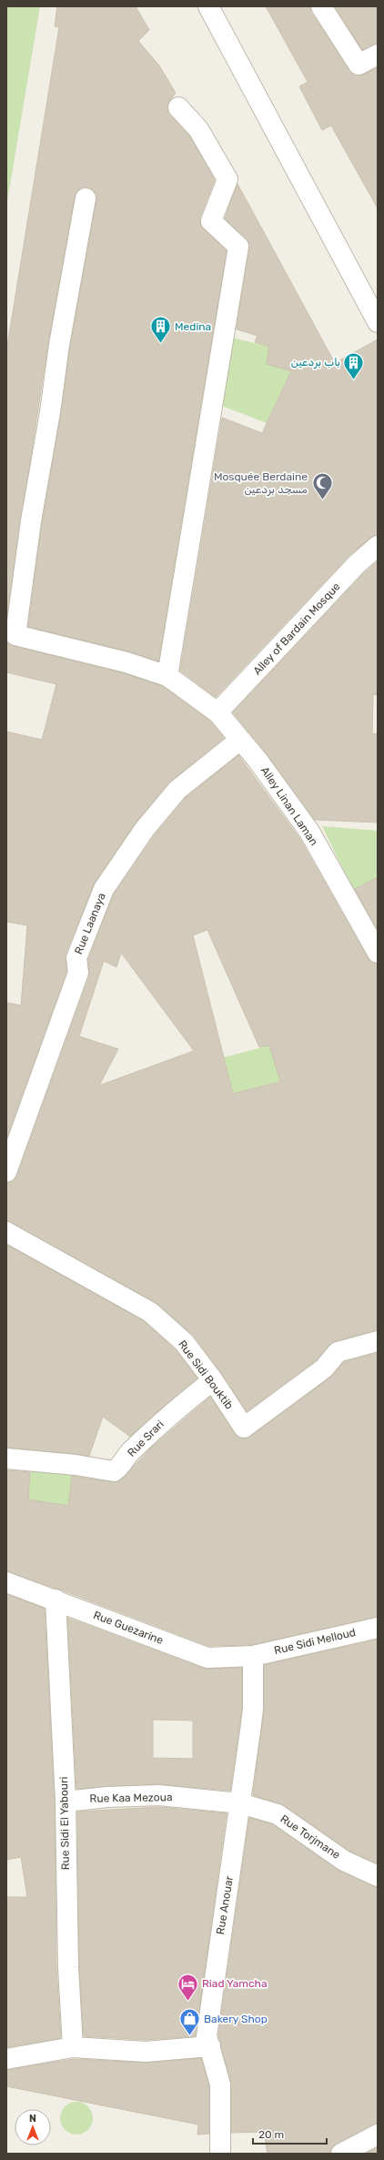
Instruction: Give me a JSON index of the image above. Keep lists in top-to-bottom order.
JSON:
{
  "streets": {
    "street": [
      "Alley of Bardain Mosque",
      "Alley Linan Laman",
      "Rue Laanaya",
      "Rue Sidi Bouktib",
      "Rue Srari",
      "Rue Guezarine",
      "Rue Sidi Melloud",
      "Rue Kaa Mezoua",
      "Rue Sidi El Yabouri",
      "Rue Torjmane",
      "Rue Anouar"
    ]
  },
  "crossings": [
    ["Alley of Bardain Mosque", "Alley Linan Laman"],
    ["Alley Linan Laman", "Rue Laanaya"],
    ["Rue Sidi Bouktib", "Rue Srari"],
    ["Rue Guezarine", "Rue Sidi Melloud"],
    ["Rue Guezarine", "Rue Sidi El Yabouri"],
    ["Rue Guezarine", "Rue Anouar"],
    ["Rue Sidi Melloud", "Rue Anouar"],
    ["Rue Kaa Mezoua", "Rue Sidi El Yabouri"],
    ["Rue Kaa Mezoua", "Rue Torjmane"],
    ["Rue Kaa Mezoua", "Rue Anouar"],
    ["Rue Torjmane", "Rue Anouar"]
  ],
  "places": {
    "building": ["Medina", "باب بردعين"],
    "mosque": ["Mosquée Berdaine مسجد بردعين"],
    "hotel": ["Riad Yamcha"],
    "shop": ["Bakery Shop"]
  },
  "scale_bar": "20 m",
  "north": "top"
}
